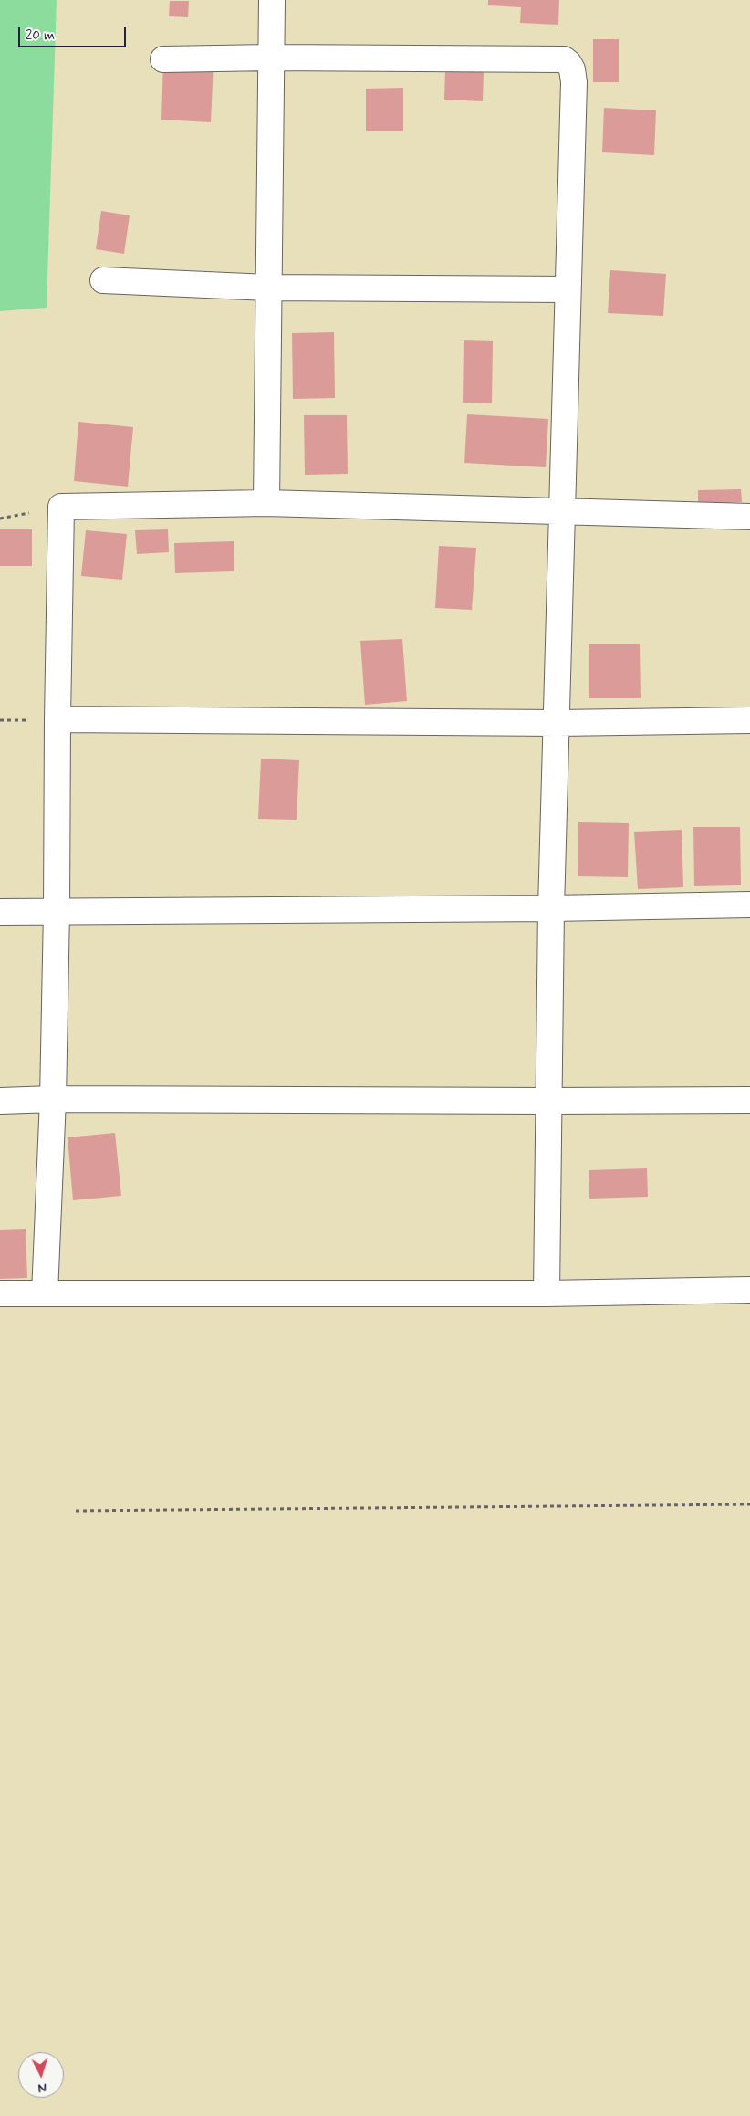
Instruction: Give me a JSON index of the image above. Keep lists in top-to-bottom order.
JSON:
{
  "scale_bar": "20 m",
  "north": "bottom"
}
